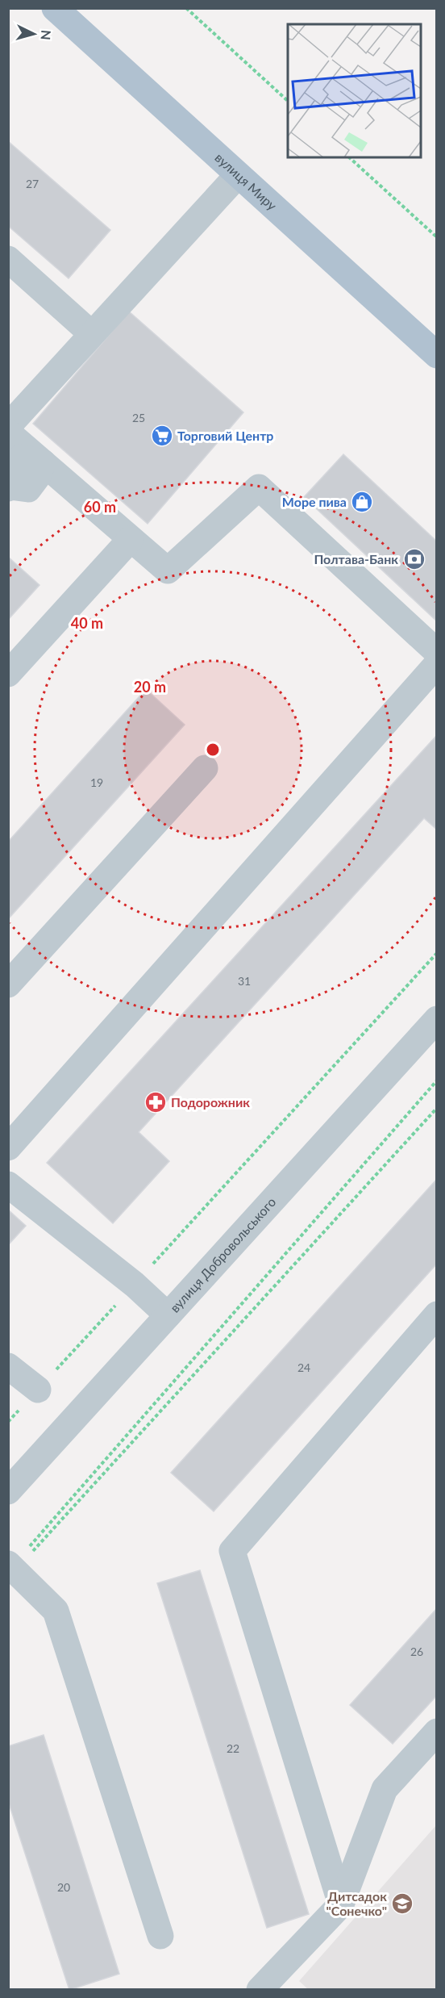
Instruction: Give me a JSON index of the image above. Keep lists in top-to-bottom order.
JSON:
{
  "streets": {
    "main road": ["вулиця Миру"],
    "street": ["вулиця Добровольського"]
  },
  "places": {
    "supermarket": ["Торговий Центр"],
    "shop": ["Море пива"],
    "bank": ["Полтава-Банк"],
    "pharmacy": ["Подорожник"],
    "school or university": ["Дитсадок \"Сонечко\""]
  },
  "house_numbers": [
    "27",
    "25",
    "19",
    "31",
    "24",
    "26",
    "22",
    "20"
  ],
  "north": "right",
  "rings": ["60 m", "40 m", "20 m"]
}
